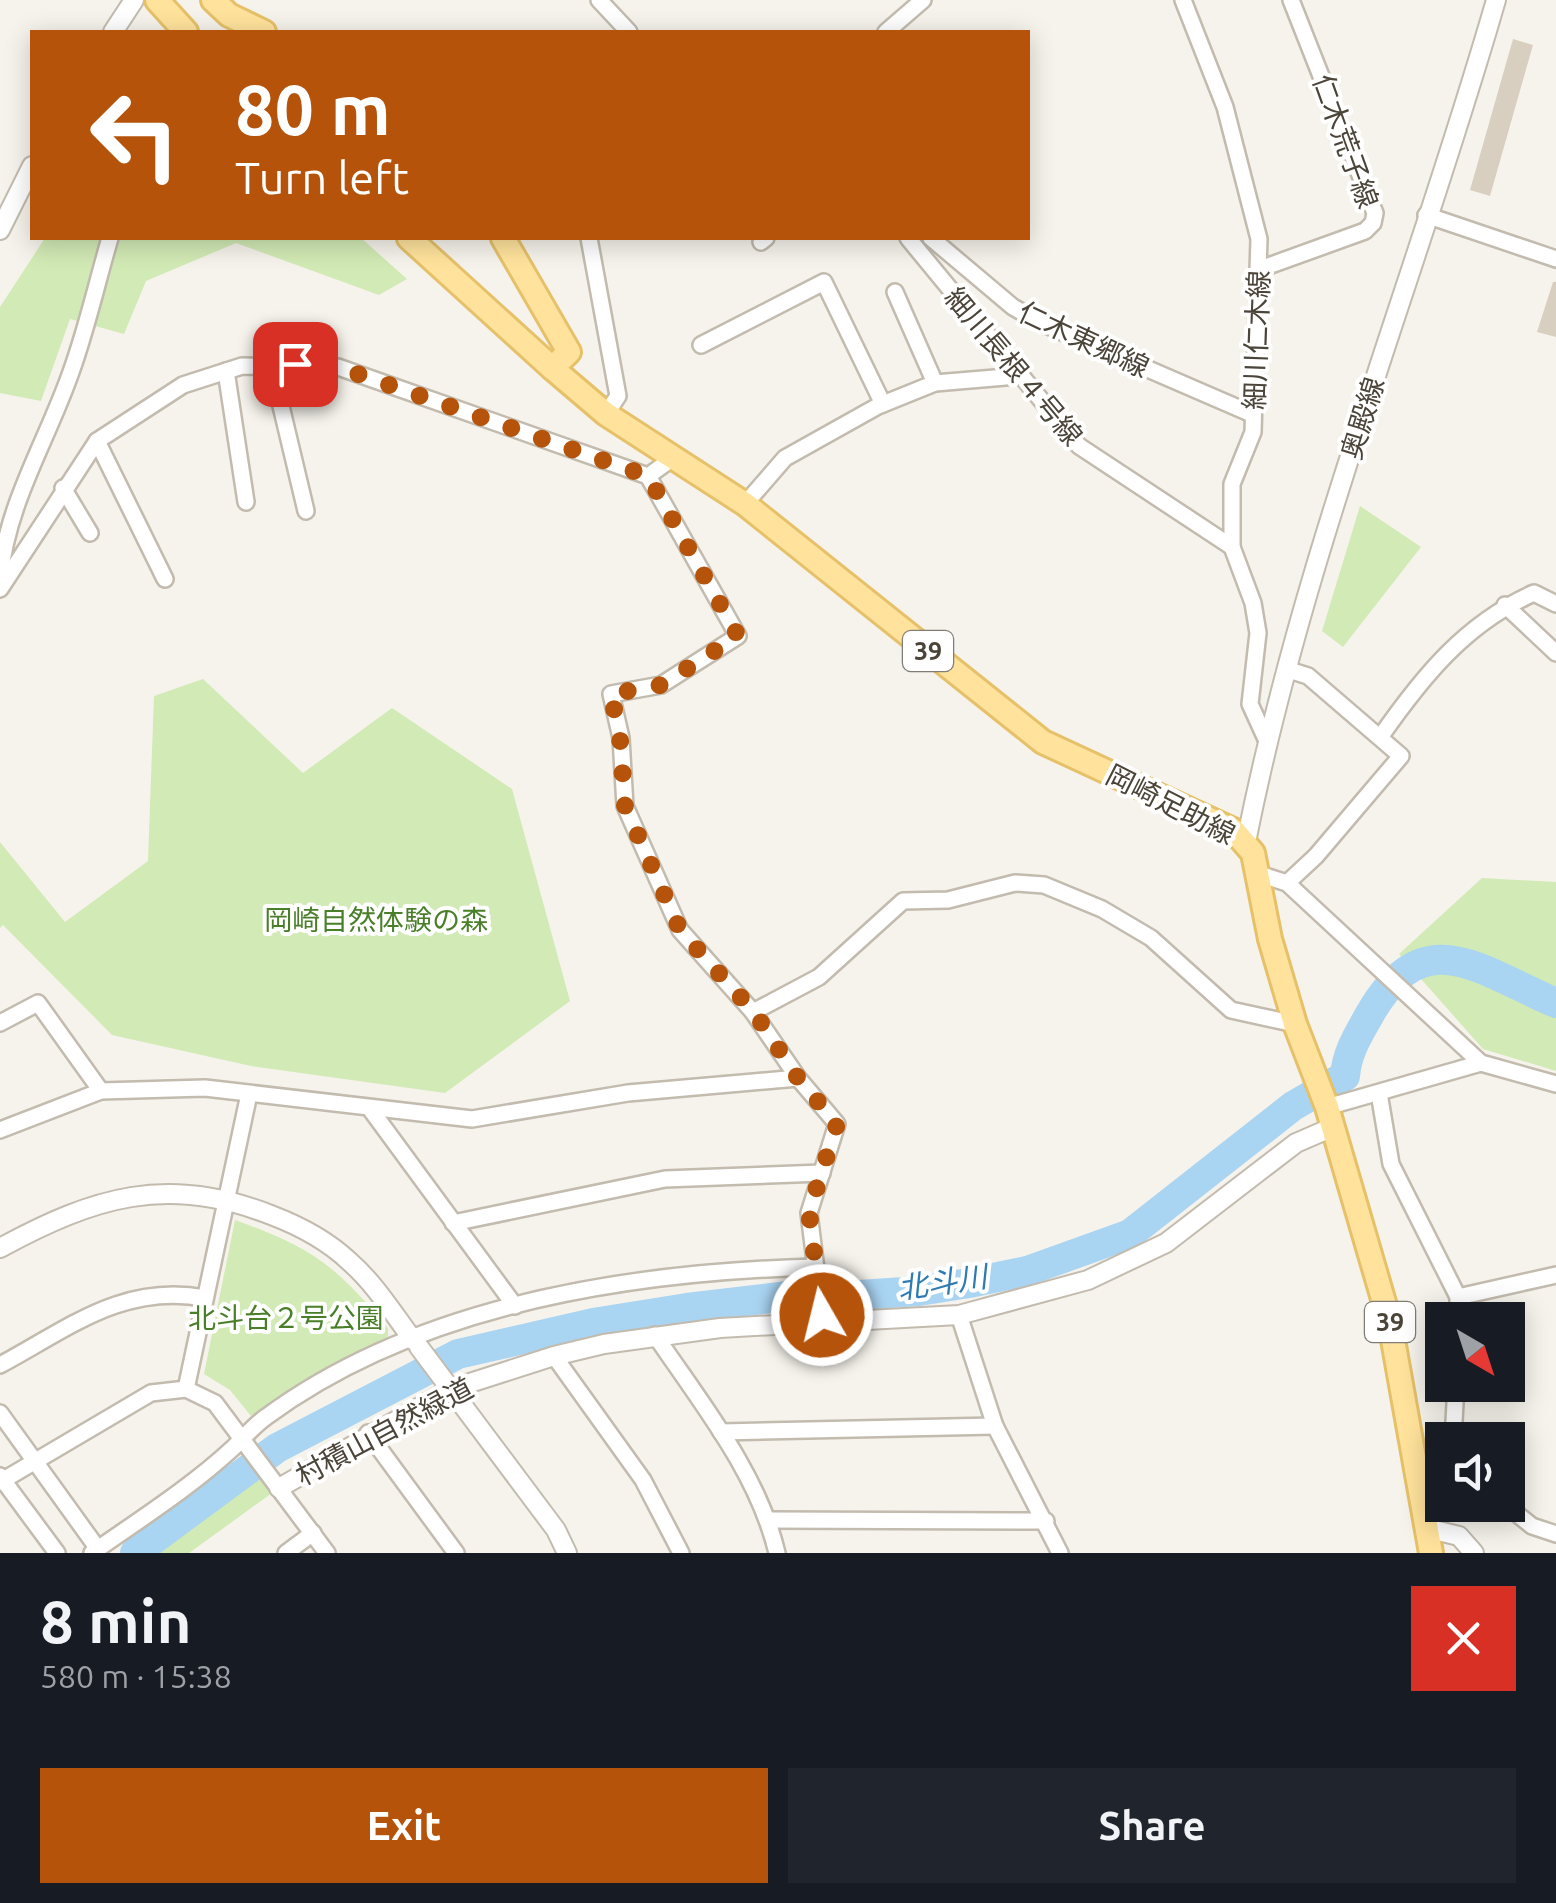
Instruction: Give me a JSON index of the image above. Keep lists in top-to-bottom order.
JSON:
{
  "streets": {
    "main road": ["39", "岡崎足助線"],
    "street": [
      "仁木荒子線",
      "仁木東郷線",
      "細川仁木線",
      "細川長根４号線",
      "奥殿線",
      "村積山自然緑道"
    ]
  },
  "crossings": [
    ["仁木荒子線", "細川仁木線"],
    ["仁木東郷線", "細川仁木線"],
    ["細川仁木線", "細川長根４号線"],
    ["細川仁木線", "奥殿線"],
    ["奥殿線", "岡崎足助線"],
    ["岡崎足助線", "村積山自然緑道"]
  ],
  "water": ["北斗川"],
  "parks": ["岡崎自然体験の森", "北斗台２号公園"],
  "north": "bottom right",
  "page": {
    "turn": ["80 m", "Turn left"],
    "heading": ["8 min", "580 m · 15:38"],
    "buttons": ["Exit", "Share"]
  }
}
